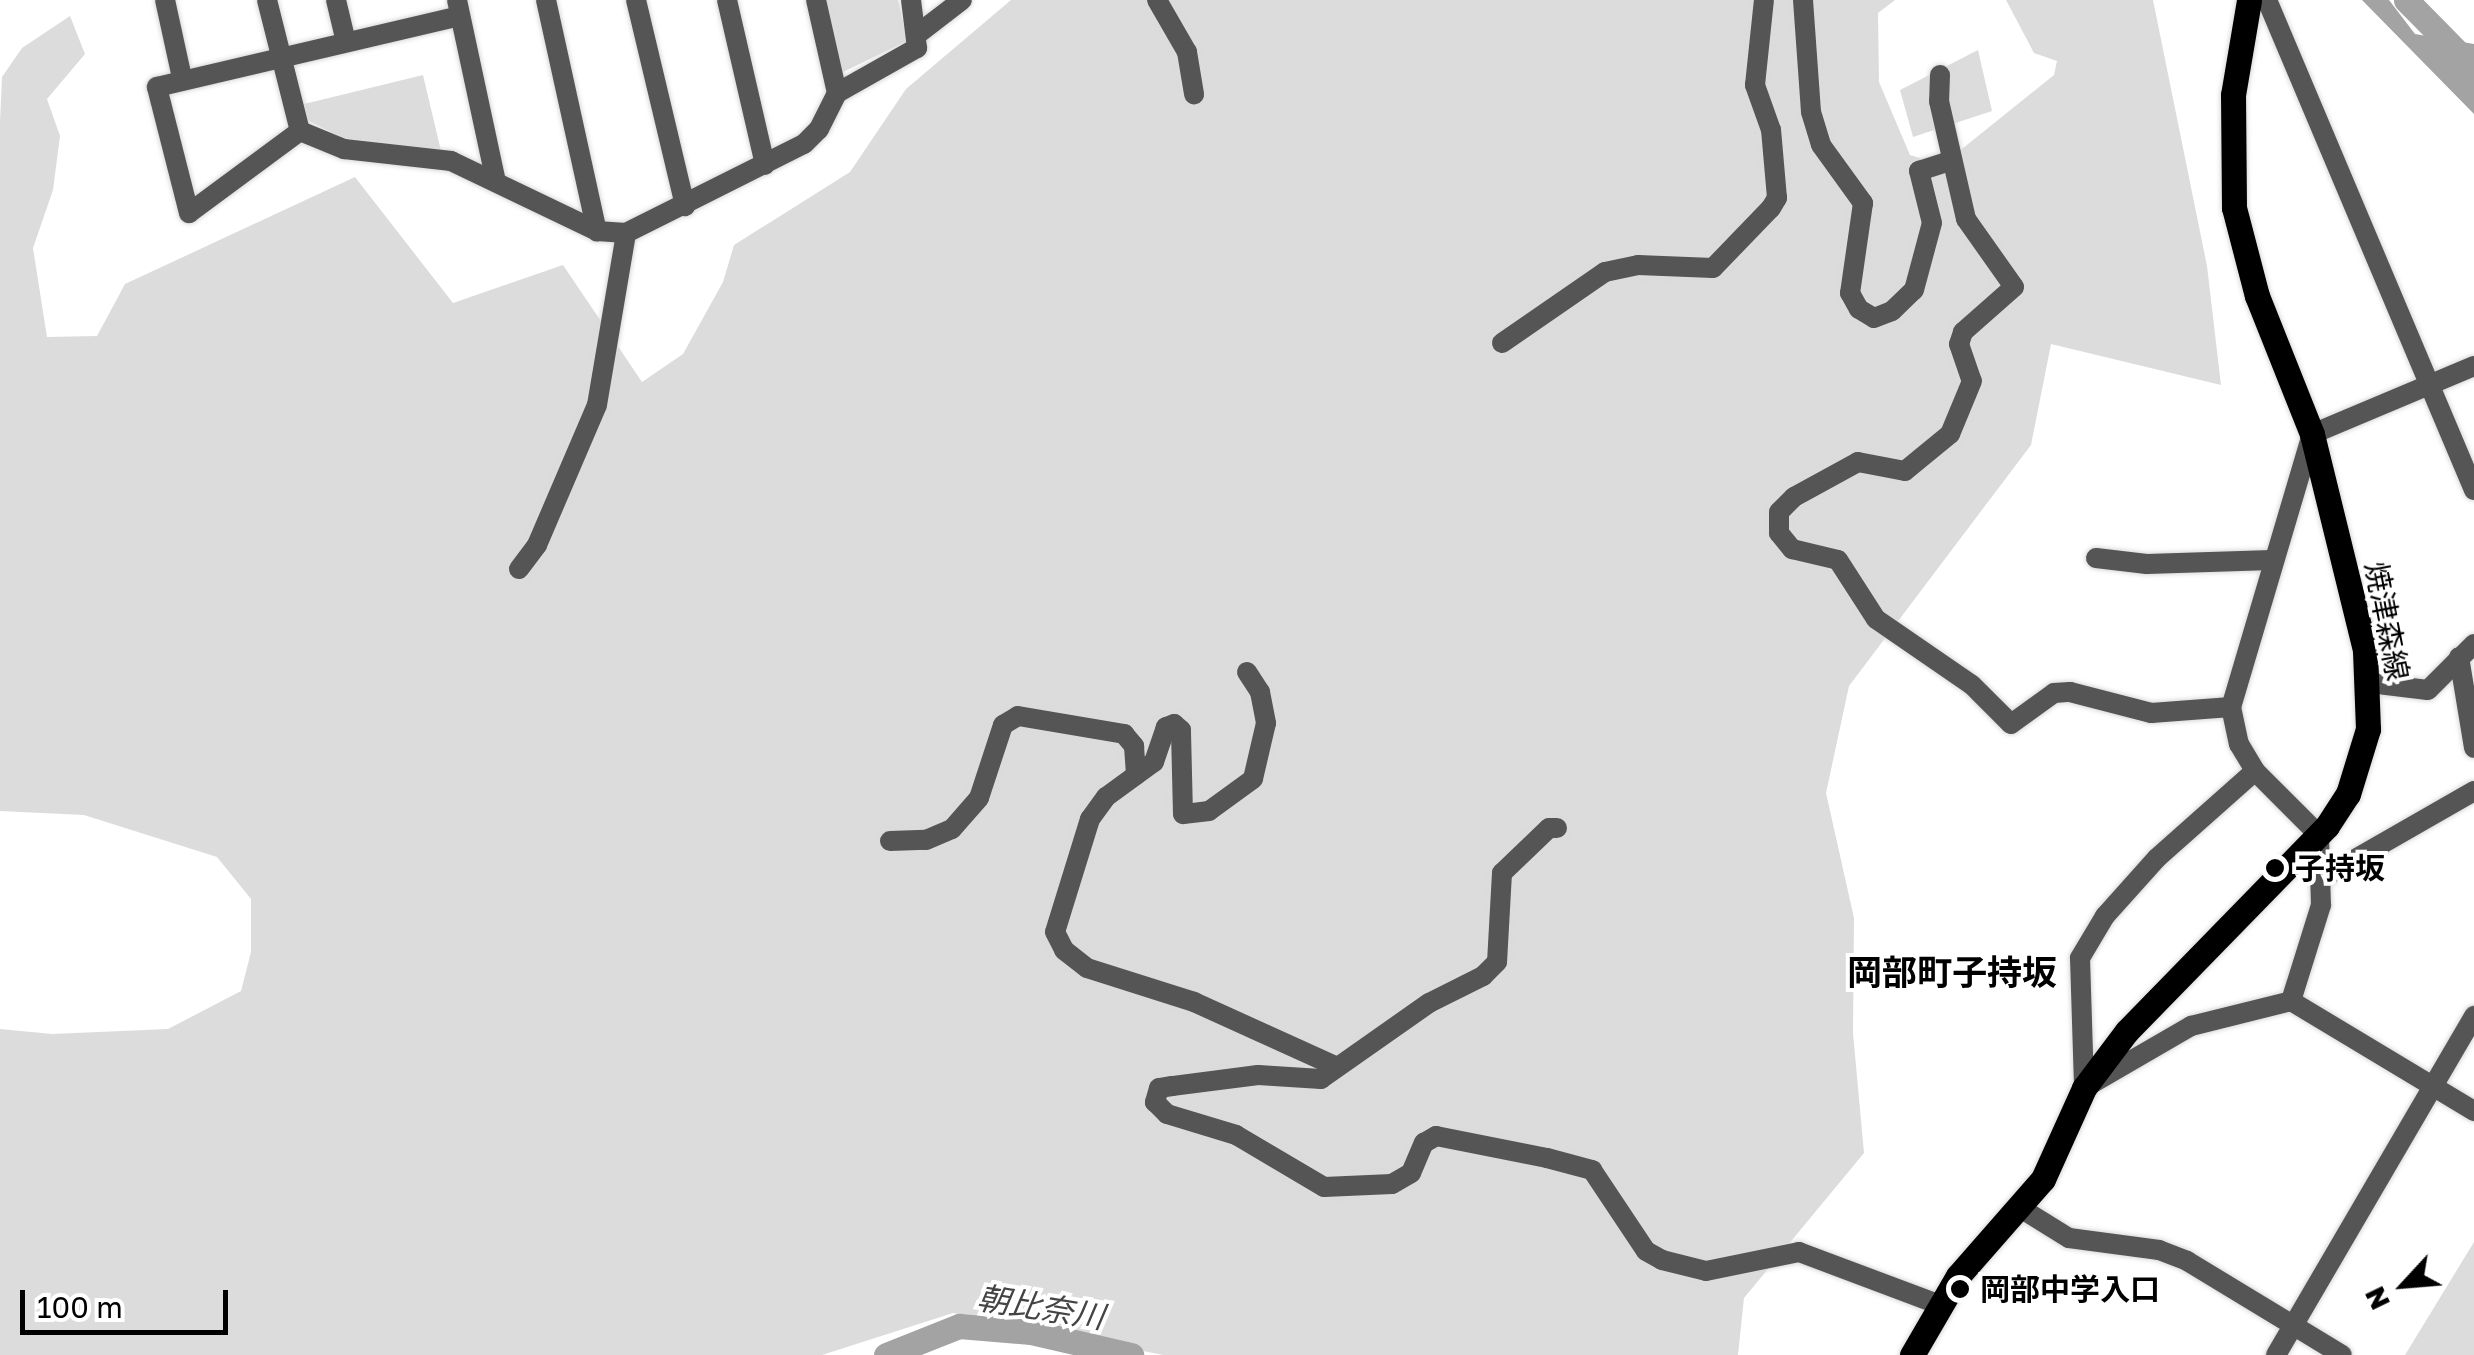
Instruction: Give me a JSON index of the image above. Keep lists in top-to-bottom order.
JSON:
{
  "streets": {
    "main road": ["焼津森線"]
  },
  "districts": ["岡部町子持坂"],
  "water": ["朝比奈川"],
  "places": ["子持坂", "岡部中学入口"],
  "scale_bar": "100 m",
  "north": "bottom left"
}
